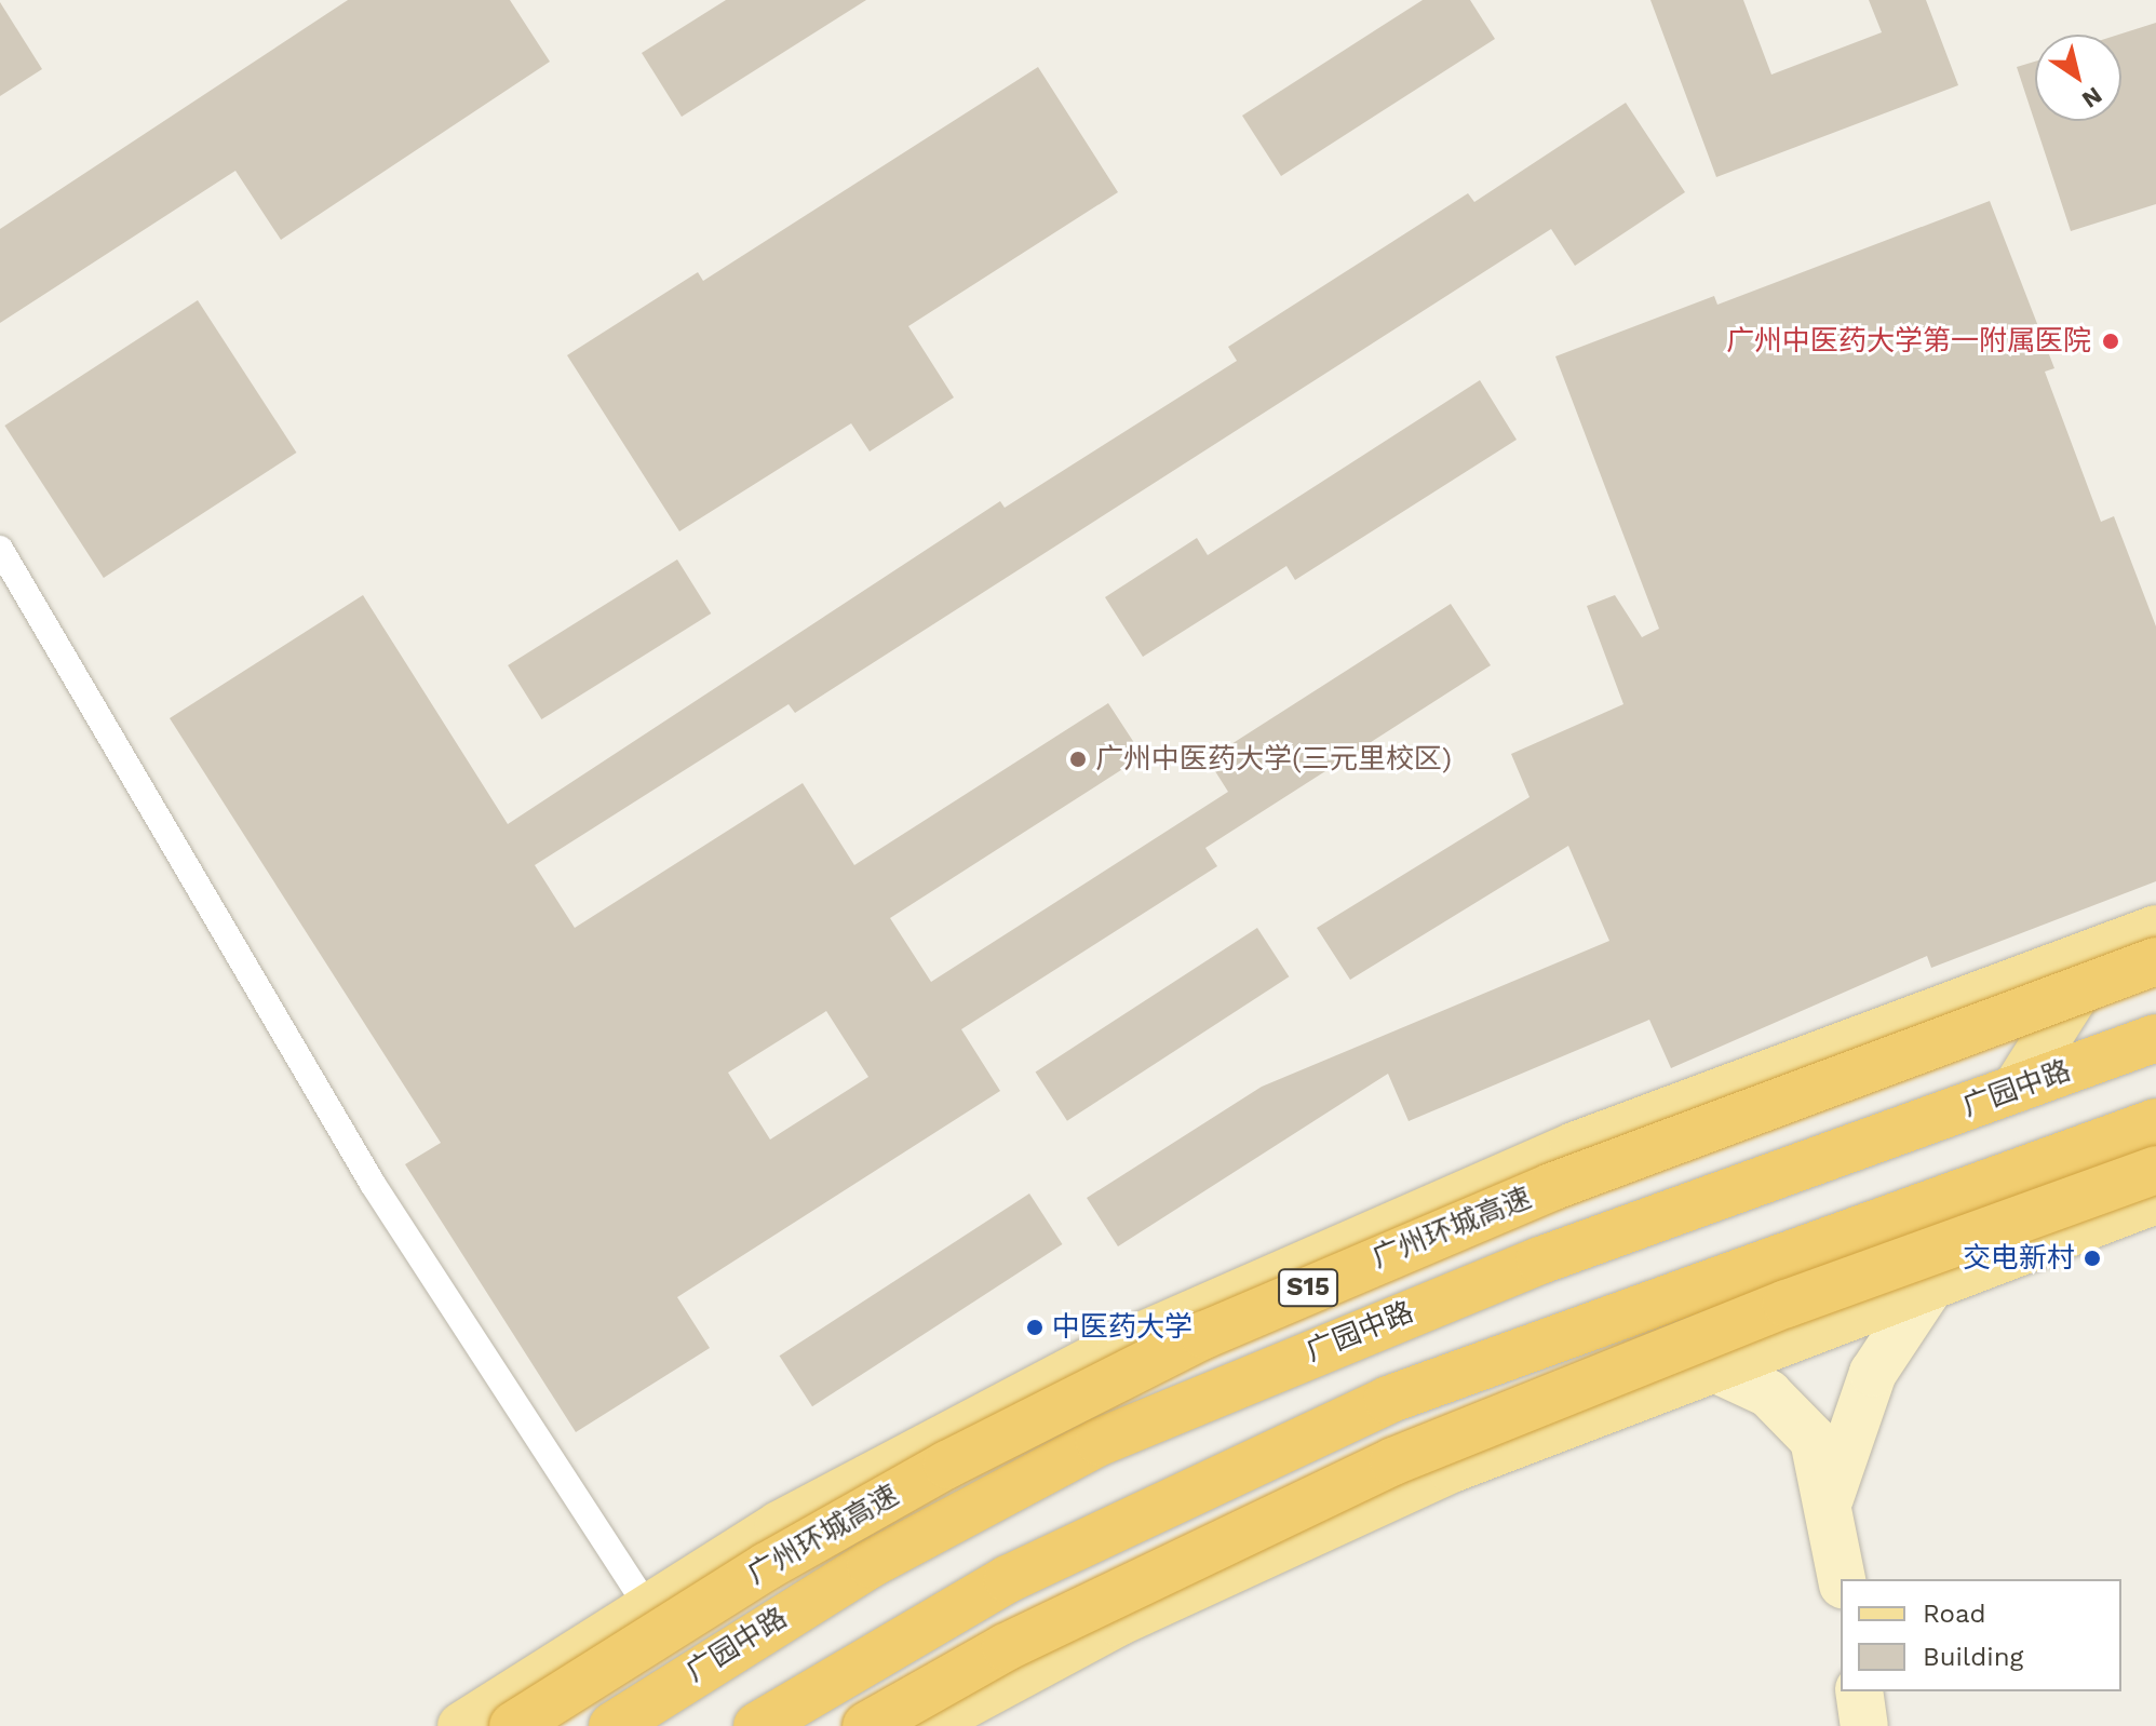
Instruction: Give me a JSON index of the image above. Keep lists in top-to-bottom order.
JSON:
{
  "streets": {
    "highway": ["广园中路", "广州环城高速", "S15"]
  },
  "places": [
    "广州中医药大学第一附属医院",
    "广州中医药大学(三元里校区)",
    "交电新村",
    "中医药大学"
  ],
  "legend": ["Road", "Building"],
  "north": "bottom right"
}
